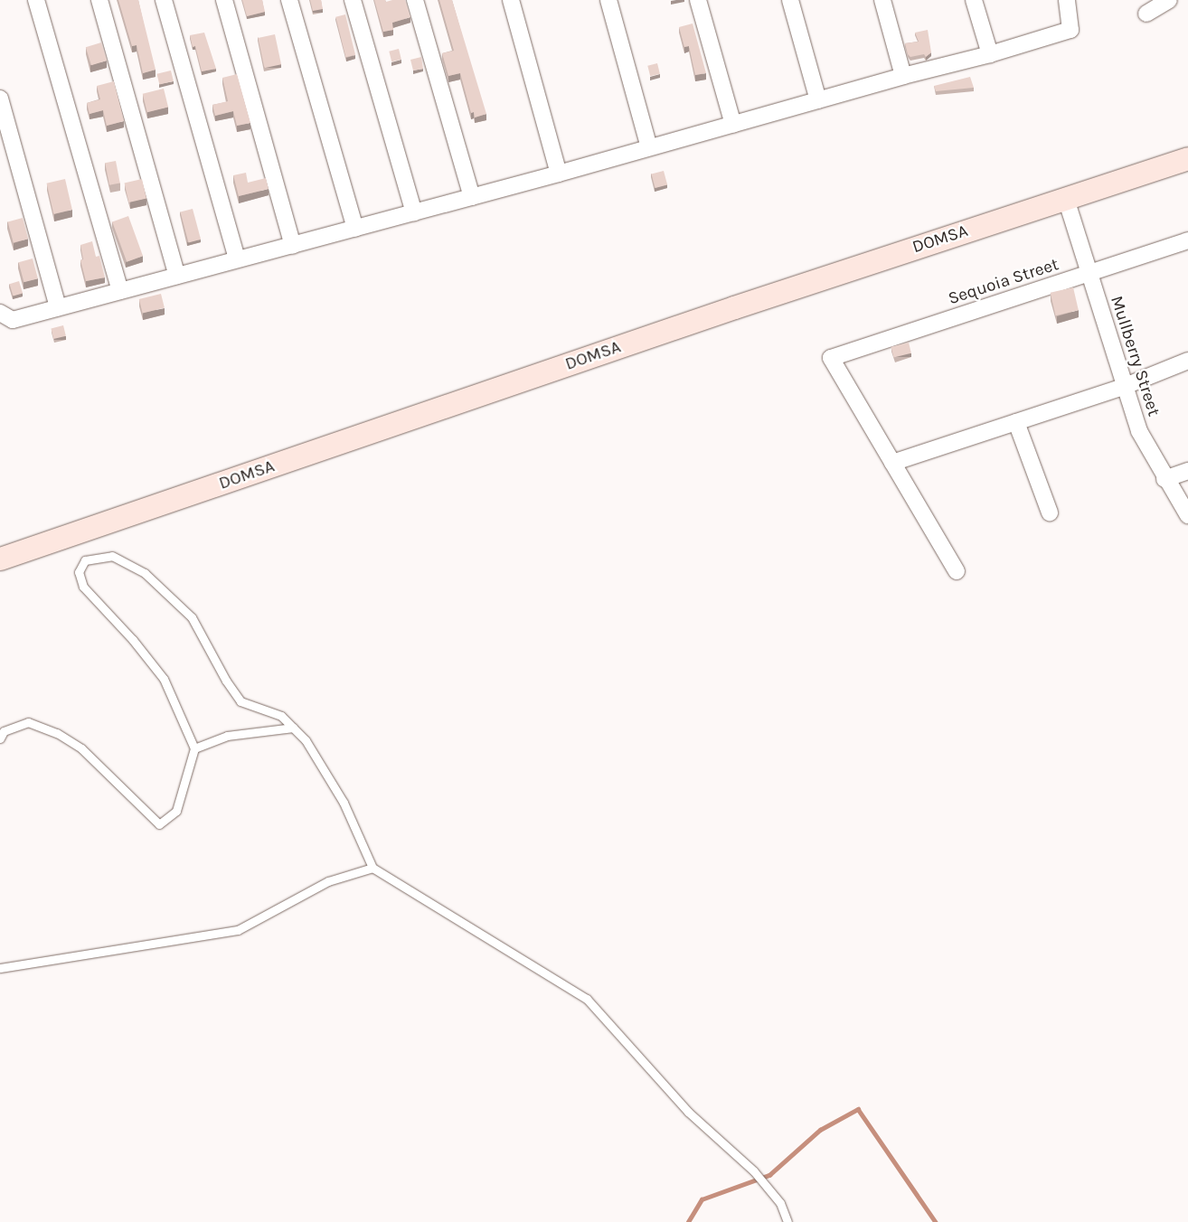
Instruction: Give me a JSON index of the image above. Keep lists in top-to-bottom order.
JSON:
{
  "streets": {
    "main road": ["DOMSA"],
    "street": ["Sequoia Street", "Mullberry Street"]
  },
  "crossings": [
    ["DOMSA", "Mullberry Street"],
    ["Sequoia Street", "Mullberry Street"]
  ]
}
